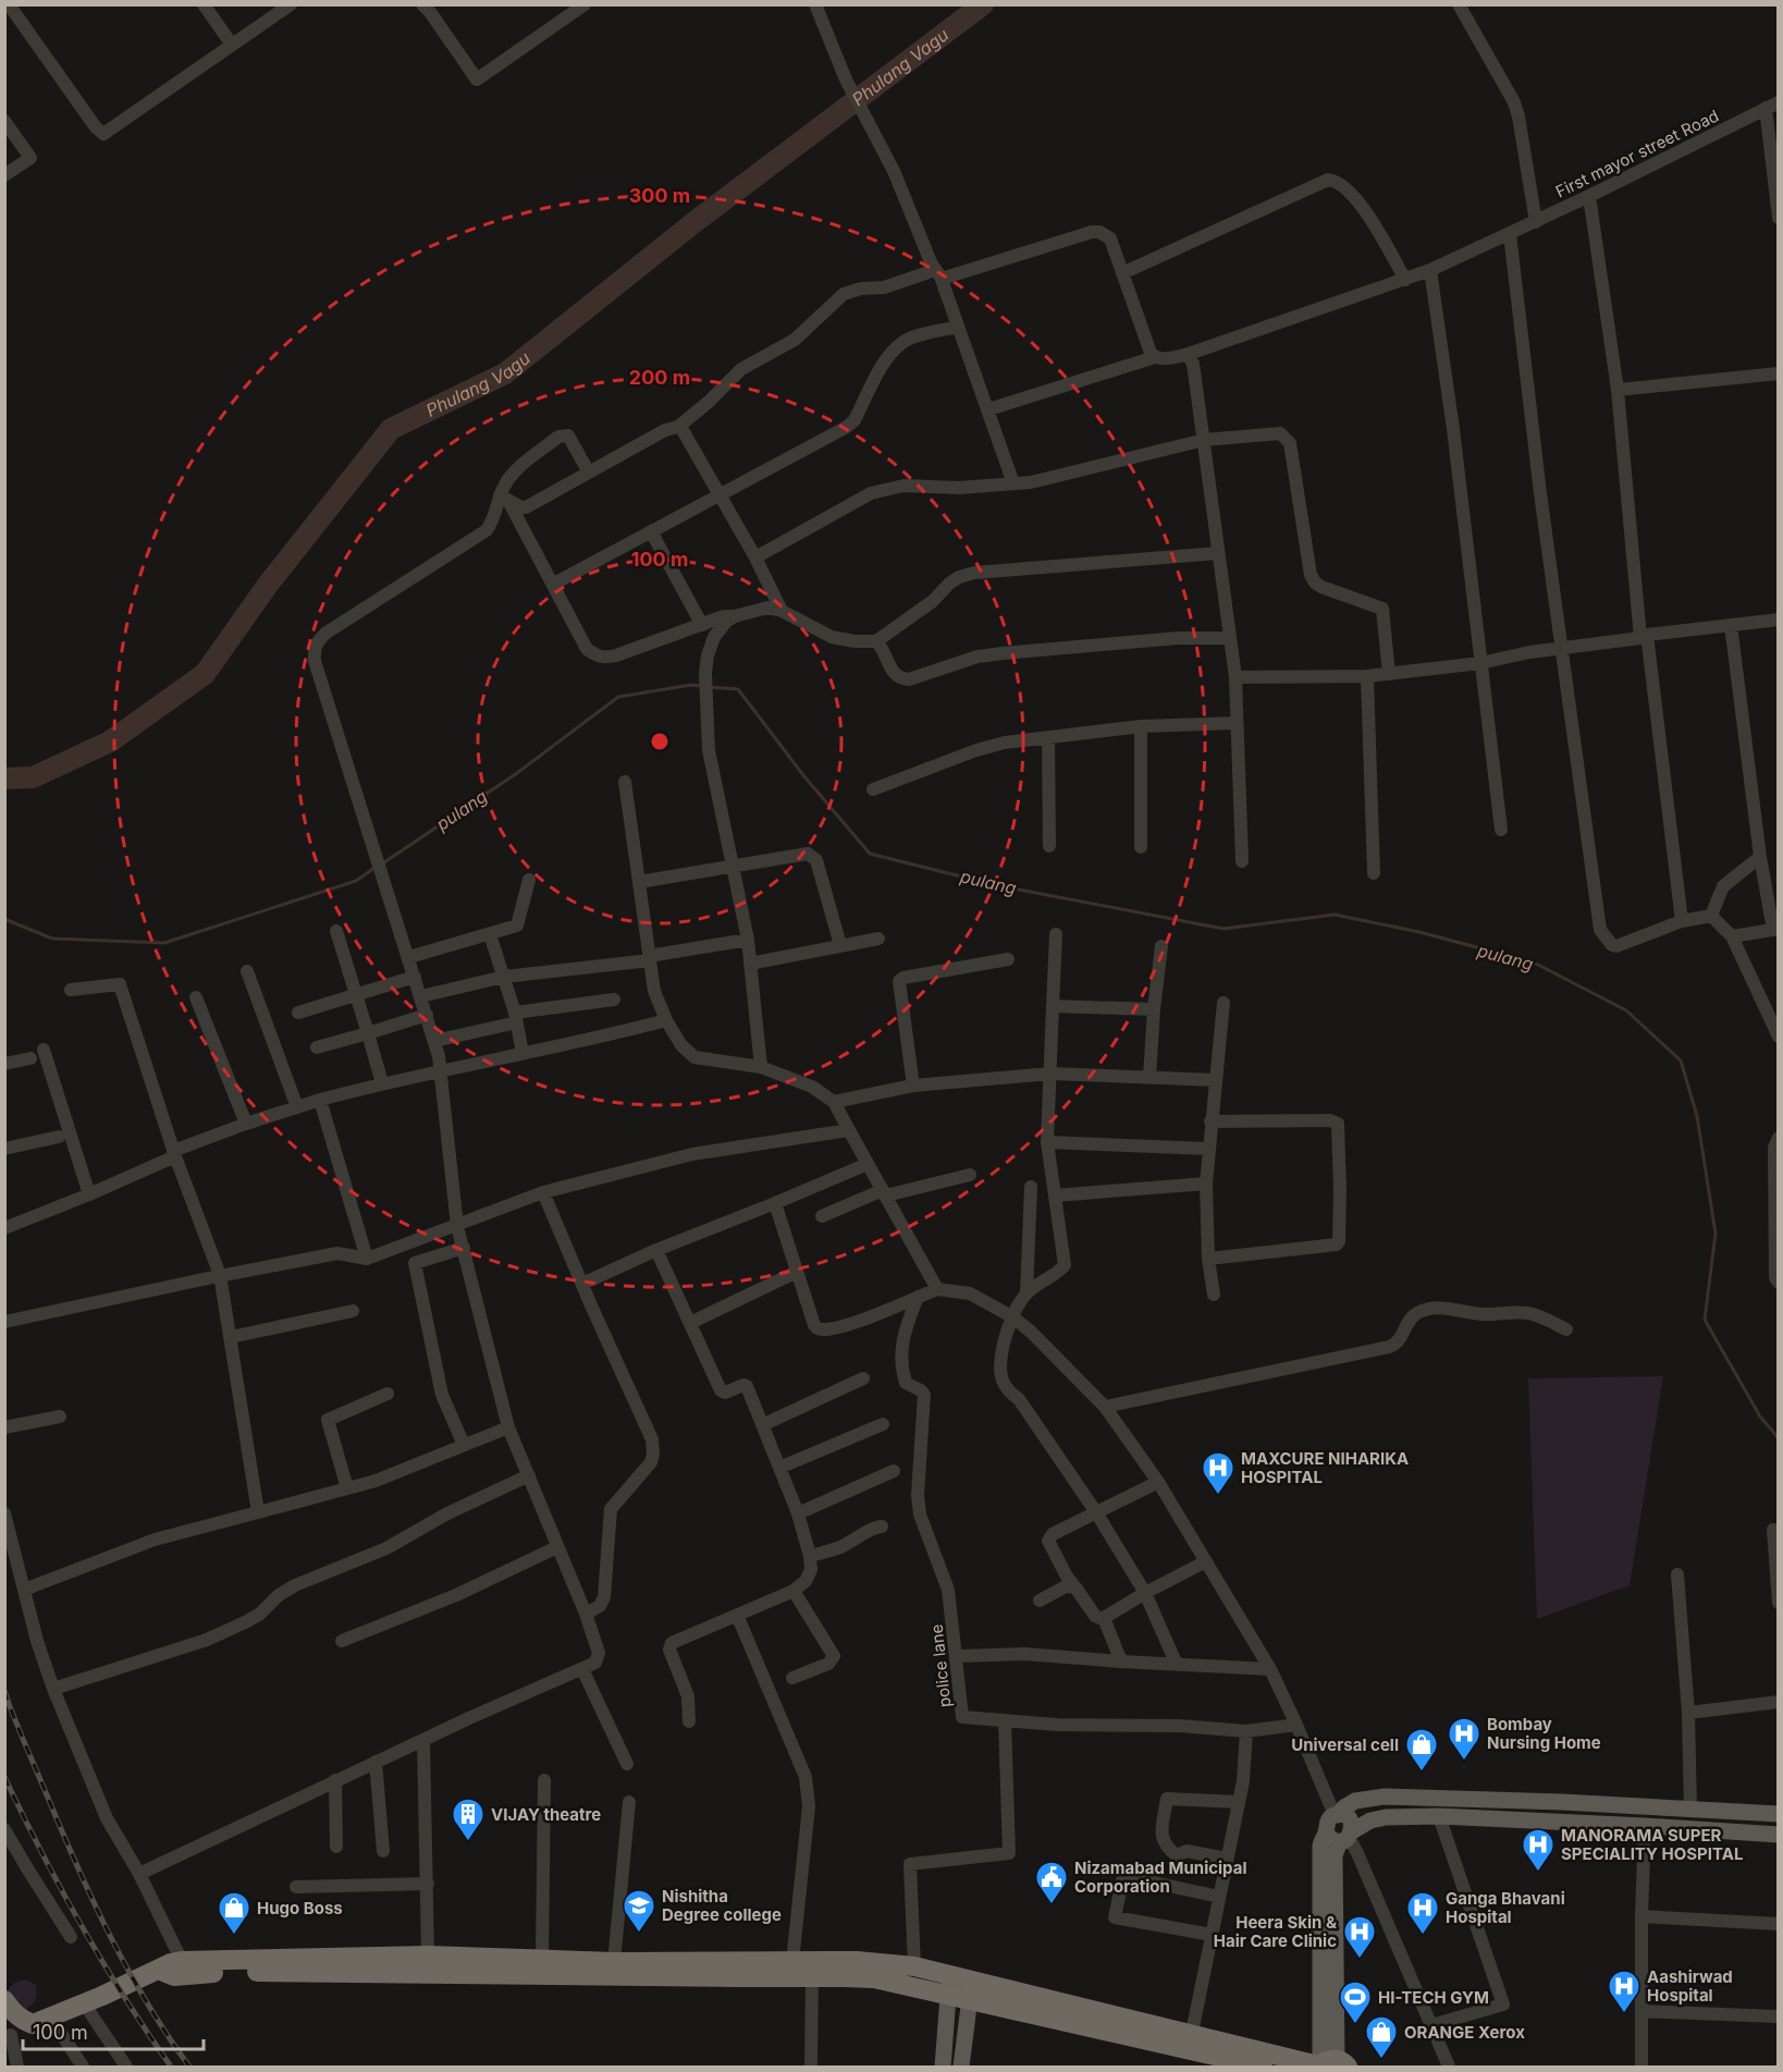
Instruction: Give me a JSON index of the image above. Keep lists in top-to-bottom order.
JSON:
{
  "streets": {
    "street": ["First mayor street Road", "police lane"]
  },
  "water": ["Phulang Vagu", "pulang"],
  "places": {
    "hospital": [
      "MAXCURE NIHARIKA HOSPITAL",
      "Bombay Nursing Home",
      "MANORAMA SUPER SPECIALITY HOSPITAL",
      "Ganga Bhavani Hospital",
      "Heera Skin & Hair Care Clinic",
      "Aashirwad Hospital"
    ],
    "shop": ["Universal cell", "Hugo Boss", "ORANGE Xerox"],
    "building": ["VIJAY theatre"],
    "public building": ["Nizamabad Municipal Corporation"],
    "school or university": ["Nishitha Degree college"],
    "sports": ["HI-TECH GYM"]
  },
  "scale_bar": "100 m",
  "rings": ["300 m", "200 m", "100 m"]
}
